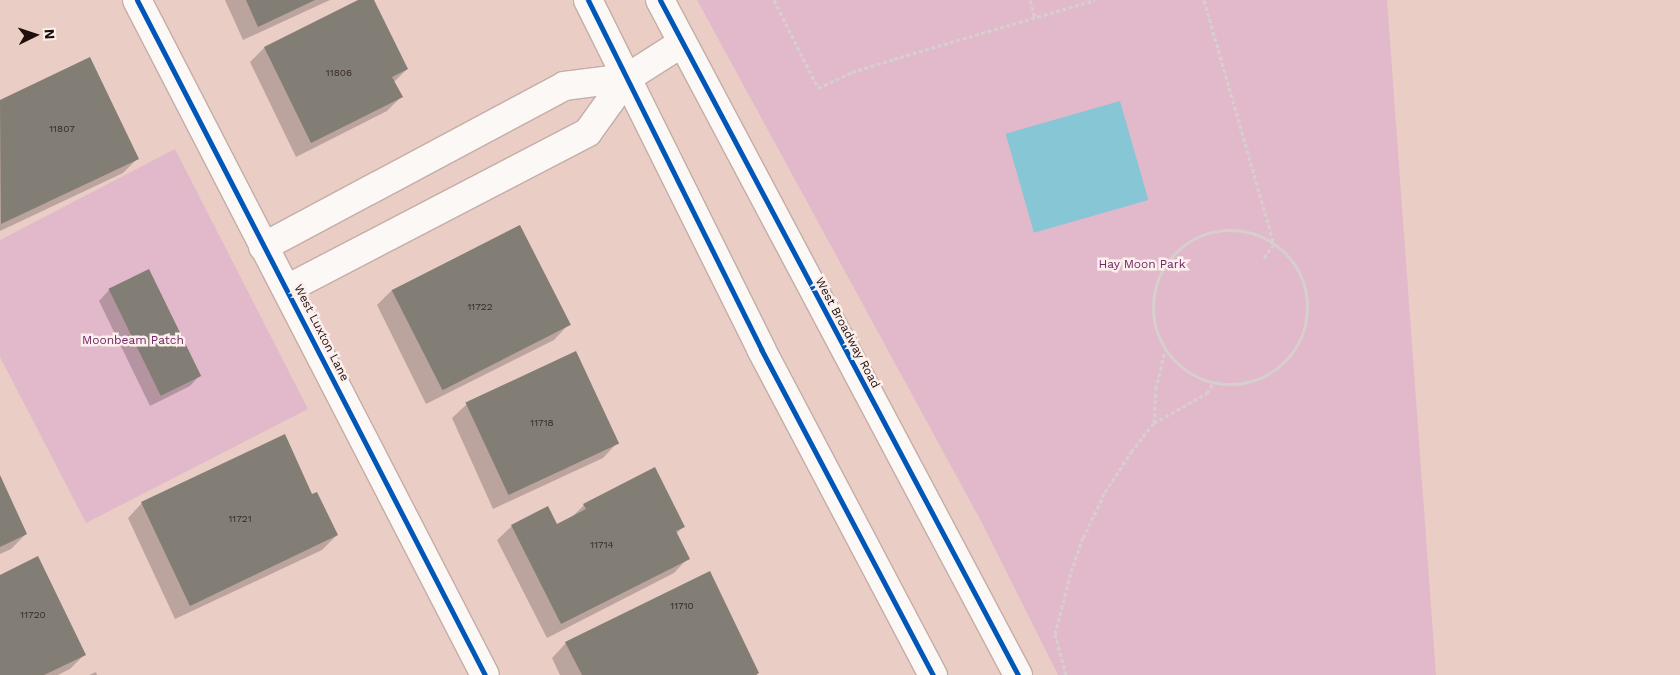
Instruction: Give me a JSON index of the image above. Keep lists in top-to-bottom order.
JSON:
{
  "streets": {
    "street": ["West Luxton Lane", "West Broadway Road"]
  },
  "parks": ["Hay Moon Park", "Moonbeam Patch"],
  "house_numbers": [
    "11806",
    "11807",
    "11722",
    "11718",
    "11721",
    "11714",
    "11710",
    "11720"
  ],
  "north": "right"
}
